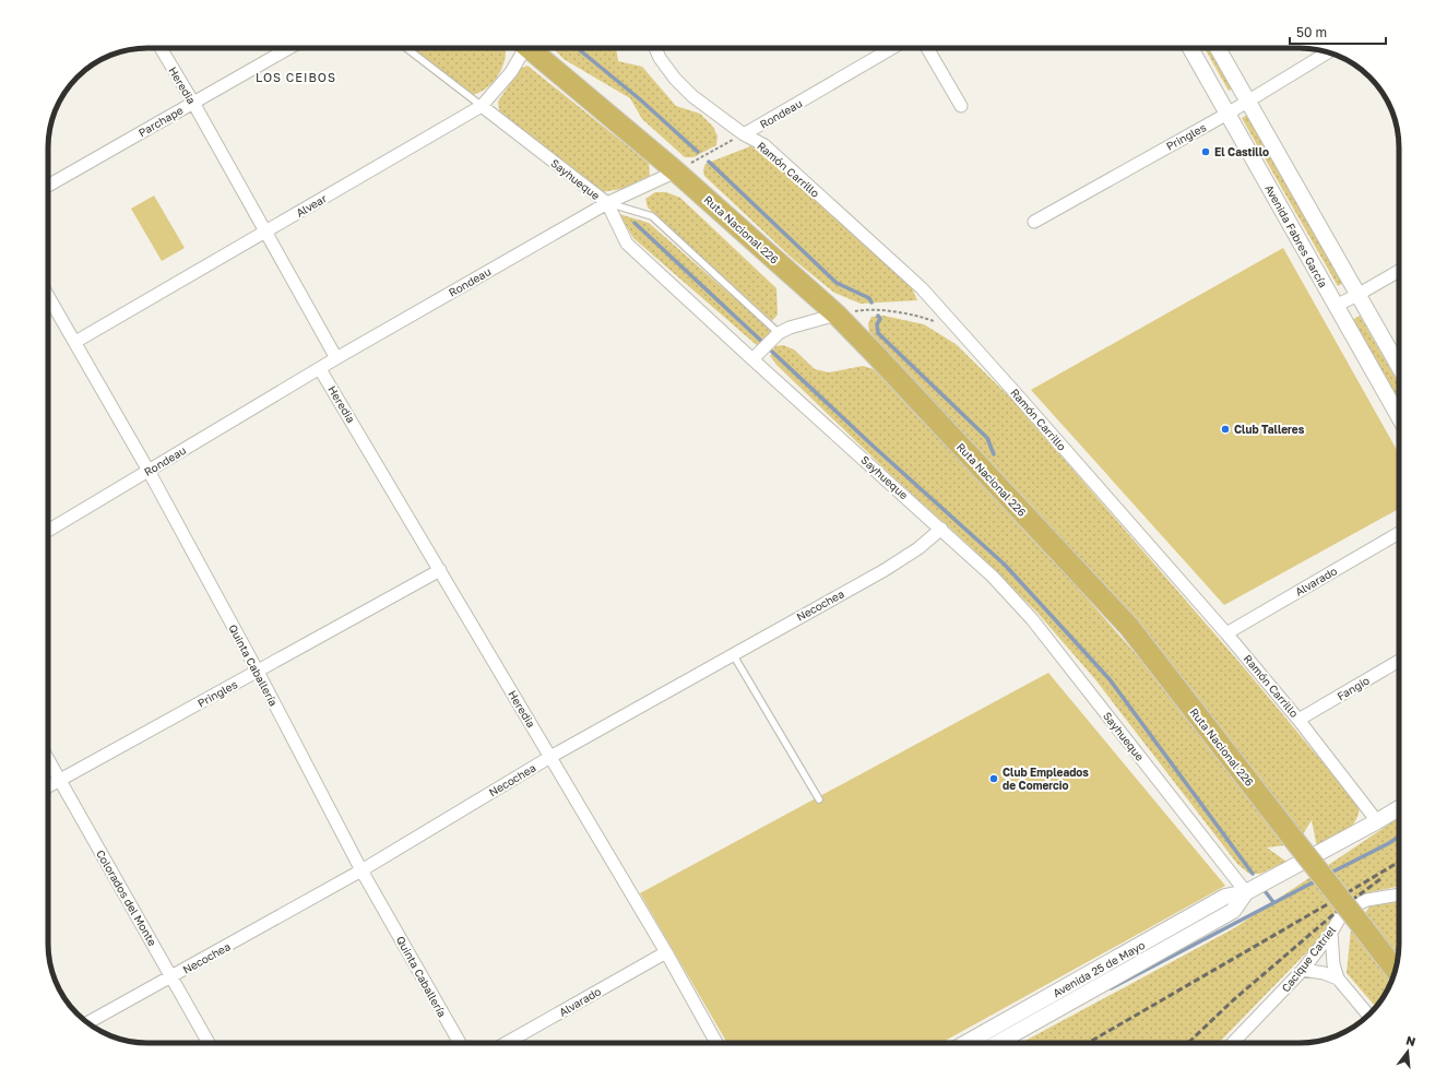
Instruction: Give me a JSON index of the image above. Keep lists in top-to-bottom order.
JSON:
{
  "streets": {
    "highway": ["Ruta Nacional 226"],
    "street": [
      "Heredia",
      "Rondeau",
      "Parchape",
      "Pringles",
      "Ramón Carrillo",
      "Sayhueque",
      "Alvear",
      "Avenida Fabres García",
      "Alvarado",
      "Necochea",
      "Quinta Caballería",
      "Fangio",
      "Colorados del Monte",
      "Cacique Catriel",
      "Avenida 25 de Mayo"
    ]
  },
  "crossings": [
    ["Heredia", "Rondeau"],
    ["Heredia", "Parchape"],
    ["Heredia", "Pringles"],
    ["Heredia", "Alvear"],
    ["Heredia", "Alvarado"],
    ["Heredia", "Necochea"],
    ["Rondeau", "Ramón Carrillo"],
    ["Rondeau", "Sayhueque"],
    ["Rondeau", "Ruta Nacional 226"],
    ["Rondeau", "Quinta Caballería"],
    ["Pringles", "Avenida Fabres García"],
    ["Pringles", "Quinta Caballería"],
    ["Pringles", "Colorados del Monte"],
    ["Ramón Carrillo", "Alvarado"],
    ["Ramón Carrillo", "Fangio"],
    ["Ramón Carrillo", "Avenida 25 de Mayo"],
    ["Sayhueque", "Alvear"],
    ["Sayhueque", "Necochea"],
    ["Sayhueque", "Avenida 25 de Mayo"],
    ["Alvear", "Quinta Caballería"],
    ["Necochea", "Quinta Caballería"],
    ["Necochea", "Colorados del Monte"]
  ],
  "districts": ["LOS CEIBOS"],
  "places": ["El Castillo", "Club Talleres", "Club Empleados de Comercio"],
  "scale_bar": "50 m",
  "north": "top"
}
